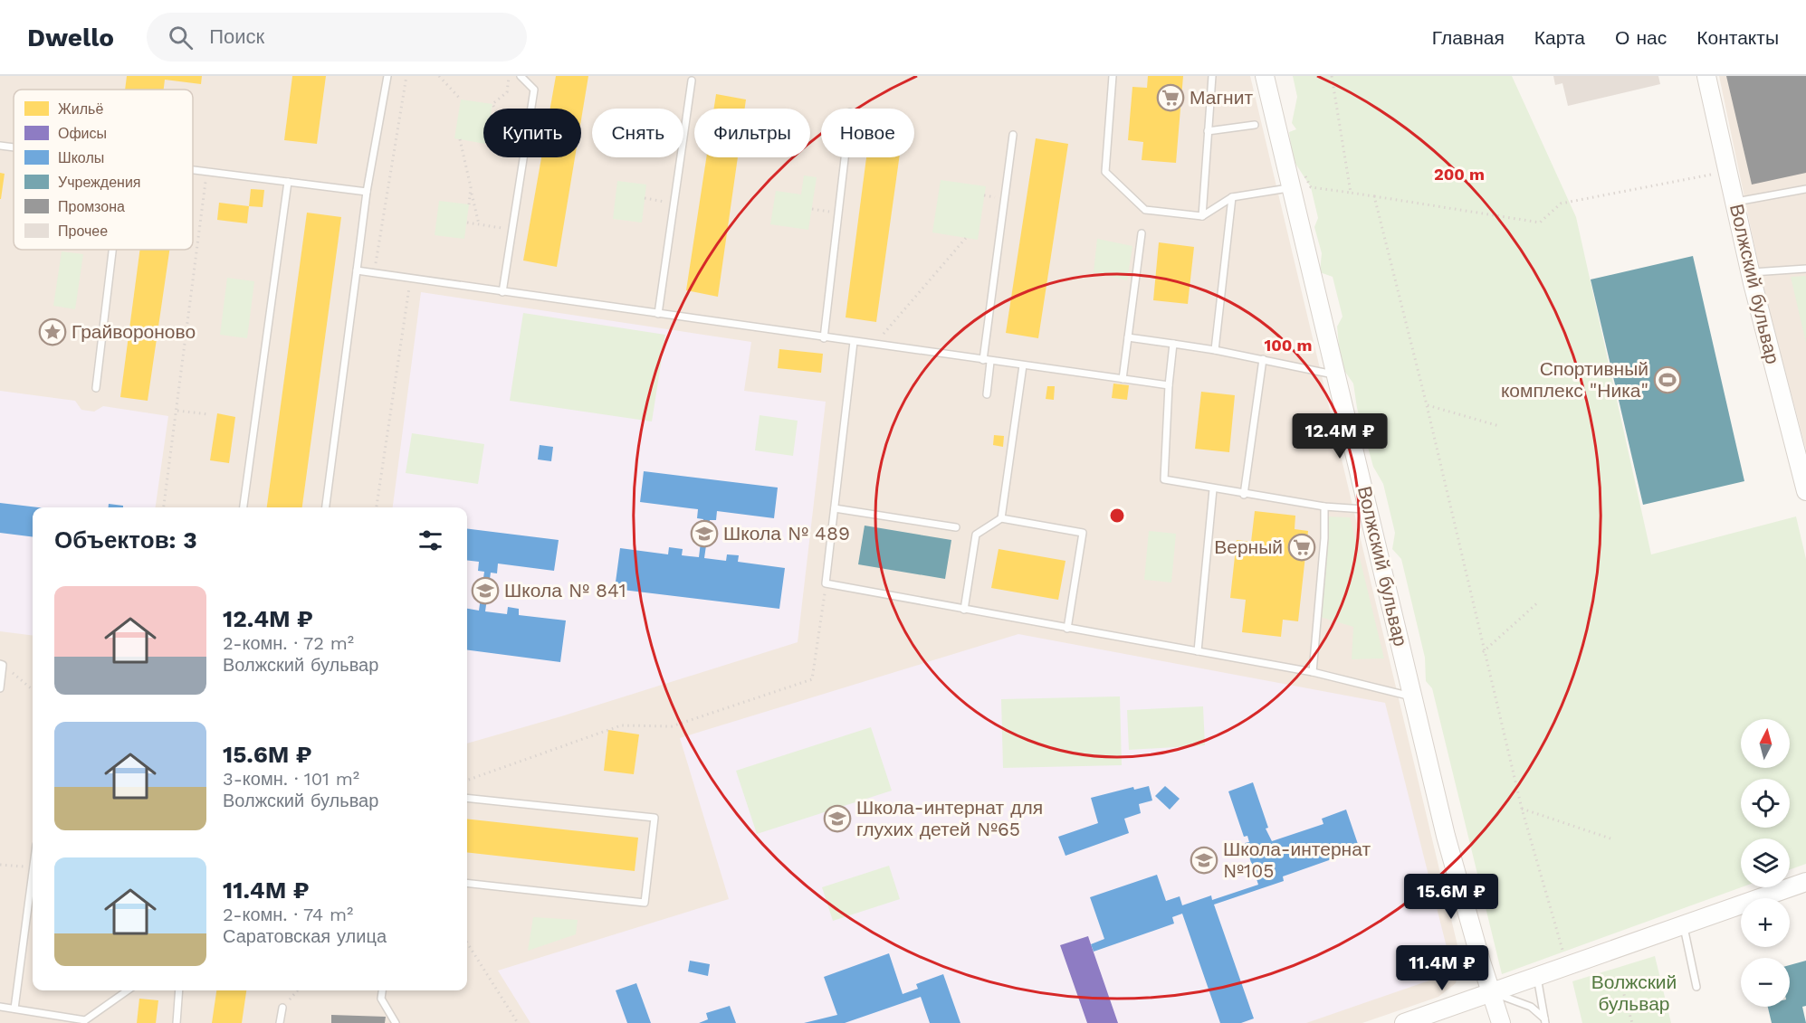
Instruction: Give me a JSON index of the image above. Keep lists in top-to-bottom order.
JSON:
{
  "streets": {
    "main road": ["Волжский бульвар"]
  },
  "parks": ["Волжский бульвар"],
  "places": {
    "supermarket": ["Магнит", "Верный"],
    "place": ["Грайвороново"],
    "sports": ["Спортивный комплекс \"Ника\""],
    "school or university": [
      "Школа № 489",
      "Школа № 841",
      "Школа-интернат для глухих детей №65",
      "Школа-интернат №105"
    ]
  },
  "legend": [
    "Жильё",
    "Офисы",
    "Школы",
    "Учреждения",
    "Промзона",
    "Прочее"
  ],
  "north": "top",
  "page": {
    "header": "Dwello",
    "search": "Поиск",
    "nav": [
      "Главная",
      "Карта",
      "О нас",
      "Контакты"
    ],
    "chip": [
      "Купить",
      "Снять",
      "Фильтры",
      "Новое"
    ],
    "price": ["12.4M ₽", "15.6M ₽", "11.4M ₽"],
    "heading": "Объектов: 3",
    "list": [
      {
        "name": "12.4M ₽",
        "note": "2-комн. · 72 m² · Волжский бульвар"
      },
      {
        "name": "15.6M ₽",
        "note": "3-комн. · 101 m² · Волжский бульвар"
      },
      {
        "name": "11.4M ₽",
        "note": "2-комн. · 74 m² · Саратовская улица"
      }
    ],
    "map_buttons": ["+", "−"]
  },
  "rings": ["200 m", "100 m"]
}
